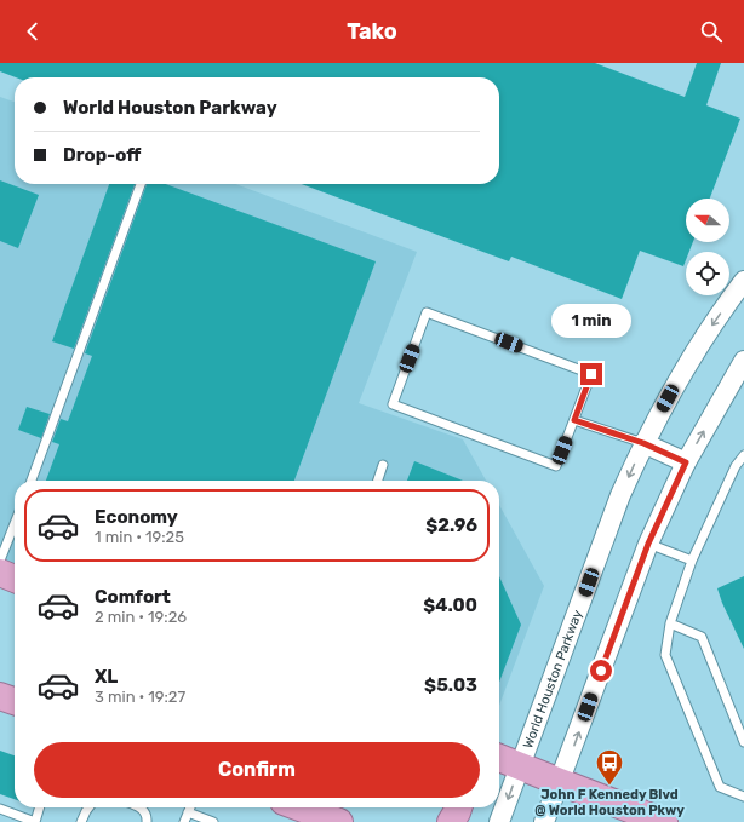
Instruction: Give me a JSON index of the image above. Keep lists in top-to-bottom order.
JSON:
{
  "streets": {
    "street": ["World Houston Parkway"]
  },
  "places": {
    "bus stop": ["John F Kennedy Blvd @ World Houston Pkwy"]
  },
  "north": "left",
  "page": {
    "header": "Tako",
    "banner": ["World Houston Parkway", "Drop-off"],
    "bubble": "1 min",
    "list": [
      {
        "name": "Economy",
        "note": "1 min · 19:25",
        "value": "$2.96"
      },
      {
        "name": "Comfort",
        "note": "2 min · 19:26",
        "value": "$4.00"
      },
      {
        "name": "XL",
        "note": "3 min · 19:27",
        "value": "$5.03"
      }
    ],
    "buttons": "Confirm"
  }
}
